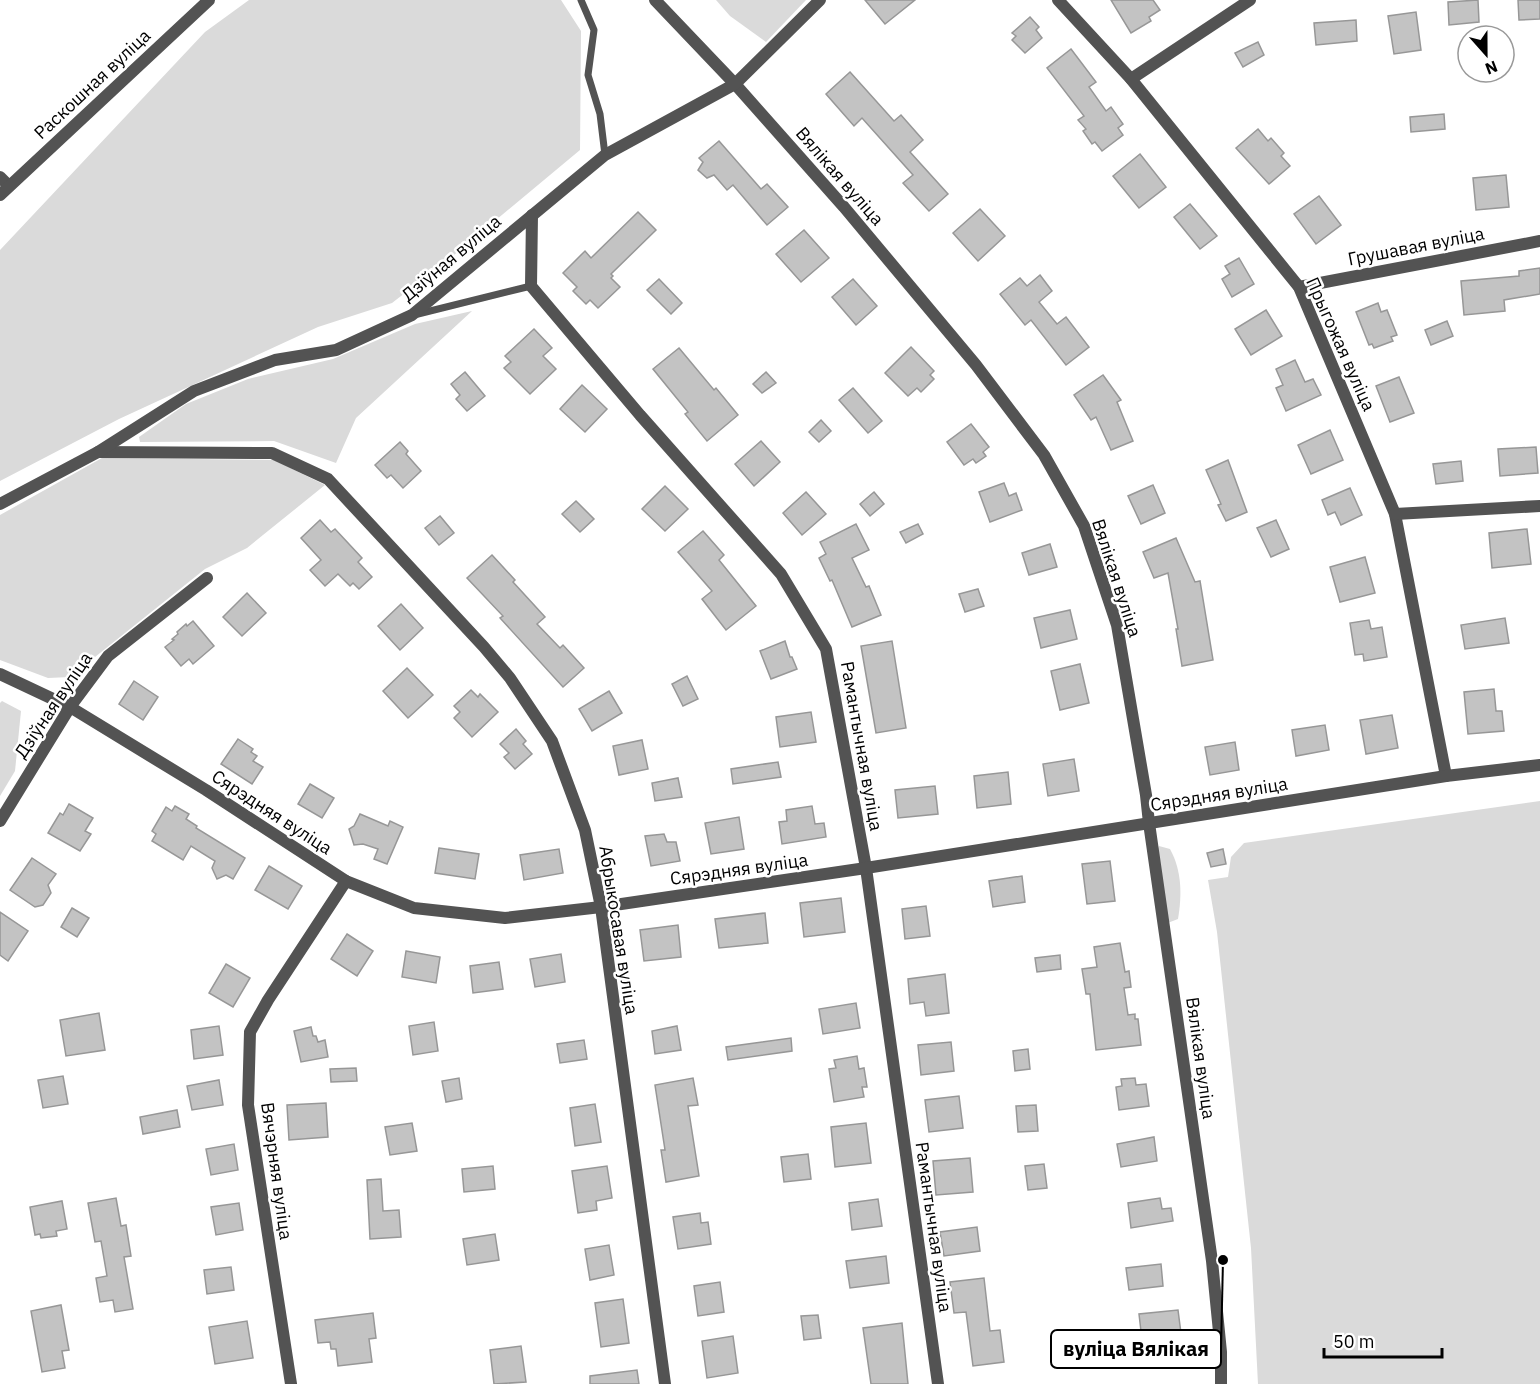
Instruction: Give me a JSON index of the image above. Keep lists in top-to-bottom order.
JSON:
{
  "streets": {
    "street": [
      "Раскошная вуліца",
      "Вялікая вуліца",
      "Грушавая вуліца",
      "Дзіўная вуліца",
      "Прыгожая вуліца",
      "Рамантычная вуліца",
      "Сярэдняя вуліца",
      "Абрыкосавая вуліца",
      "Вячэрняя вуліца"
    ]
  },
  "crossings": [
    ["Вялікая вуліца", "Дзіўная вуліца"],
    ["Вялікая вуліца", "Сярэдняя вуліца"],
    ["Грушавая вуліца", "Прыгожая вуліца"],
    ["Дзіўная вуліца", "Сярэдняя вуліца"],
    ["Дзіўная вуліца", "Абрыкосавая вуліца"],
    ["Прыгожая вуліца", "Сярэдняя вуліца"],
    ["Рамантычная вуліца", "Сярэдняя вуліца"],
    ["Сярэдняя вуліца", "Абрыкосавая вуліца"],
    ["Сярэдняя вуліца", "Вячэрняя вуліца"]
  ],
  "places": ["вуліца Вялікая"],
  "scale_bar": "50 m",
  "north": "bottom"
}
